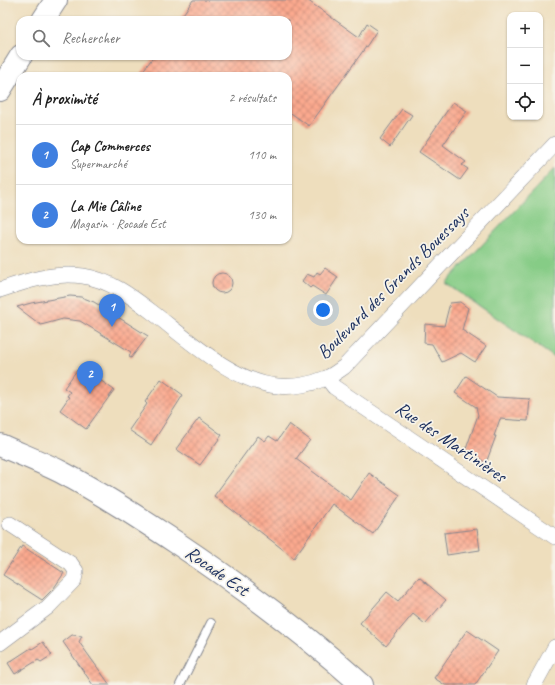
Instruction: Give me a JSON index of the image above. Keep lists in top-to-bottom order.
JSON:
{
  "streets": {
    "main road": ["Rocade Est"],
    "street": ["Boulevard des Grands Bouessays", "Rue des Martinières"]
  },
  "crossings": [
    ["Boulevard des Grands Bouessays", "Rue des Martinières"]
  ],
  "page": {
    "map_buttons": ["+", "−"],
    "search": "Rechercher",
    "heading": ["À proximité", "2 résultats"],
    "list": [
      {
        "mark": "1",
        "name": "Cap Commerces",
        "note": "Supermarché",
        "value": "110 m"
      },
      {
        "mark": "2",
        "name": "La Mie Câline",
        "note": "Magasin · Rocade Est",
        "value": "130 m"
      }
    ],
    "pins": ["1", "2"]
  }
}
